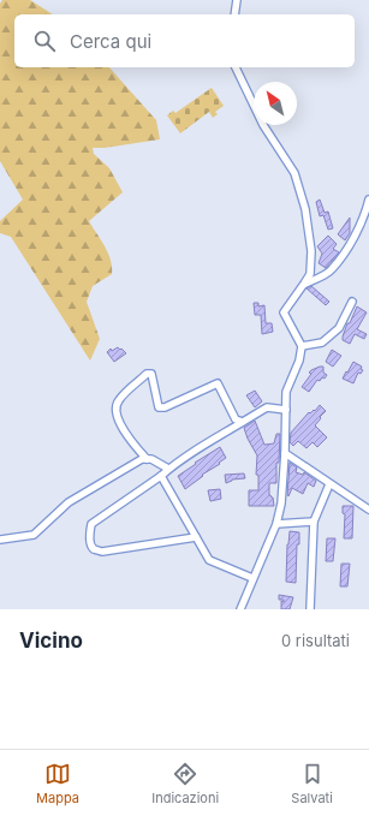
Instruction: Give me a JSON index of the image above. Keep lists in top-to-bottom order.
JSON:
{
  "north": "top left",
  "page": {
    "search": "Cerca qui",
    "heading": ["Vicino", "0 risultati"],
    "nav": ["Mappa", "Indicazioni", "Salvati"]
  }
}
